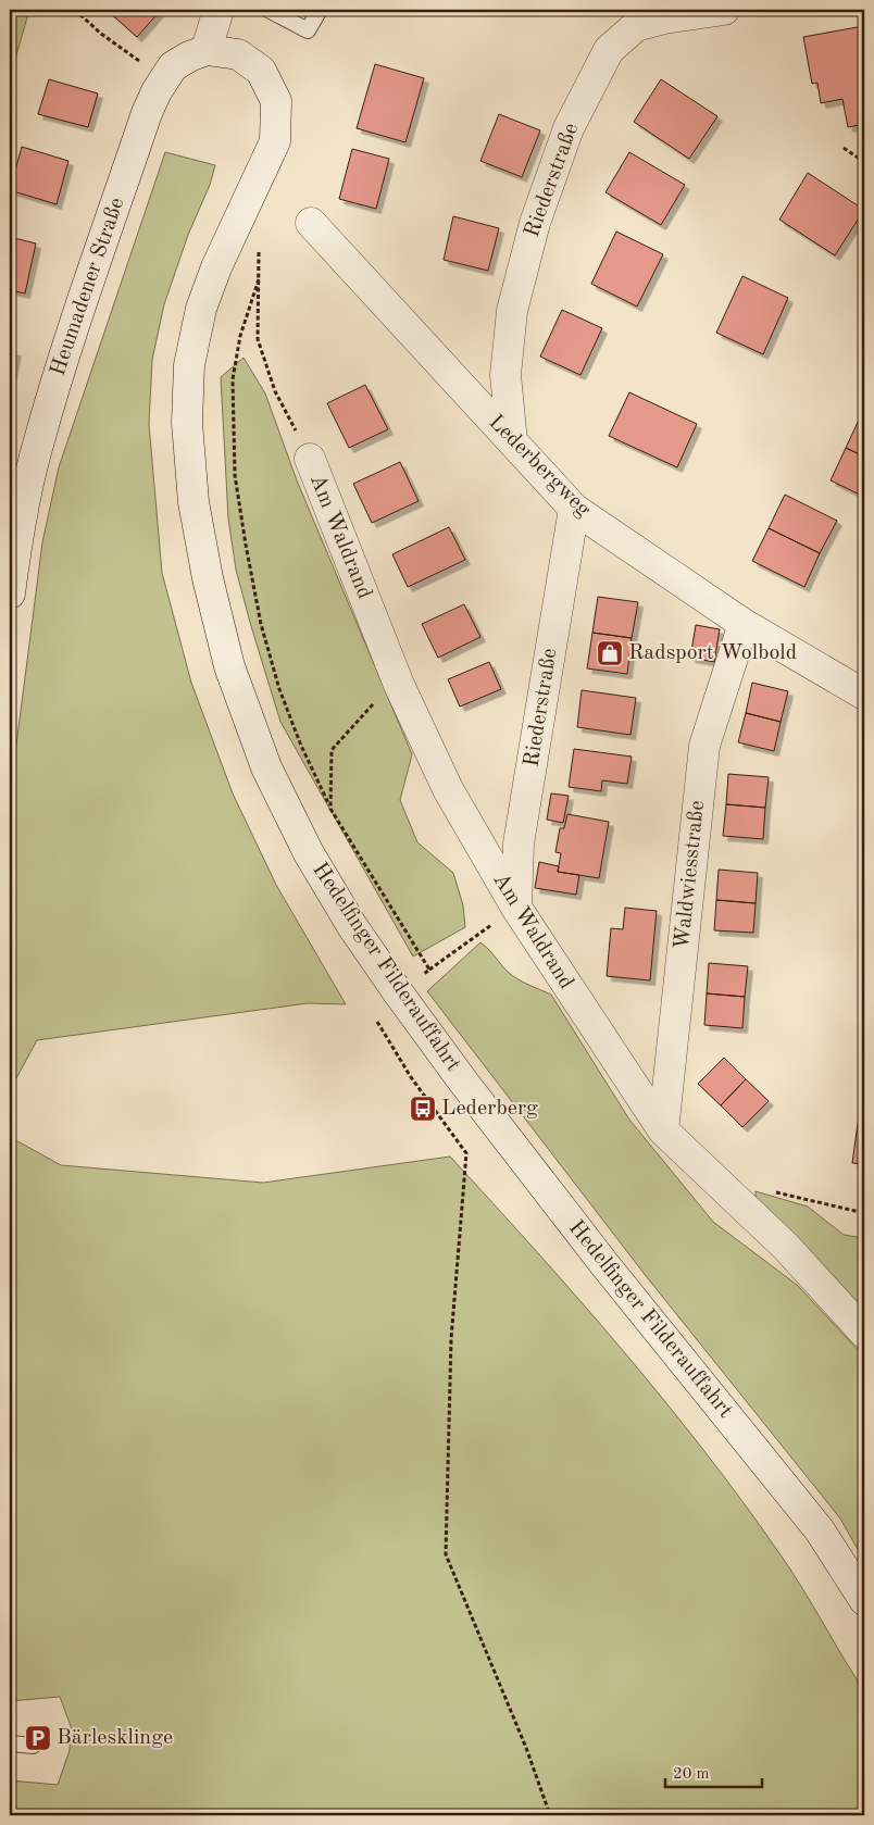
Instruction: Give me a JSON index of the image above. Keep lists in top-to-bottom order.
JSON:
{
  "streets": {
    "street": [
      "Riederstraße",
      "Heumadener Straße",
      "Lederbergweg",
      "Am Waldrand",
      "Waldwiesstraße",
      "Hedelfinger Filderauffahrt"
    ]
  },
  "crossings": [
    ["Riederstraße", "Lederbergweg"],
    ["Riederstraße", "Am Waldrand"],
    ["Heumadener Straße", "Hedelfinger Filderauffahrt"],
    ["Lederbergweg", "Waldwiesstraße"],
    ["Am Waldrand", "Waldwiesstraße"]
  ],
  "places": {
    "shop": ["Radsport Wolbold"],
    "bus stop": ["Lederberg"],
    "parking": ["Bärlesklinge"]
  },
  "scale_bar": "20 m"
}
